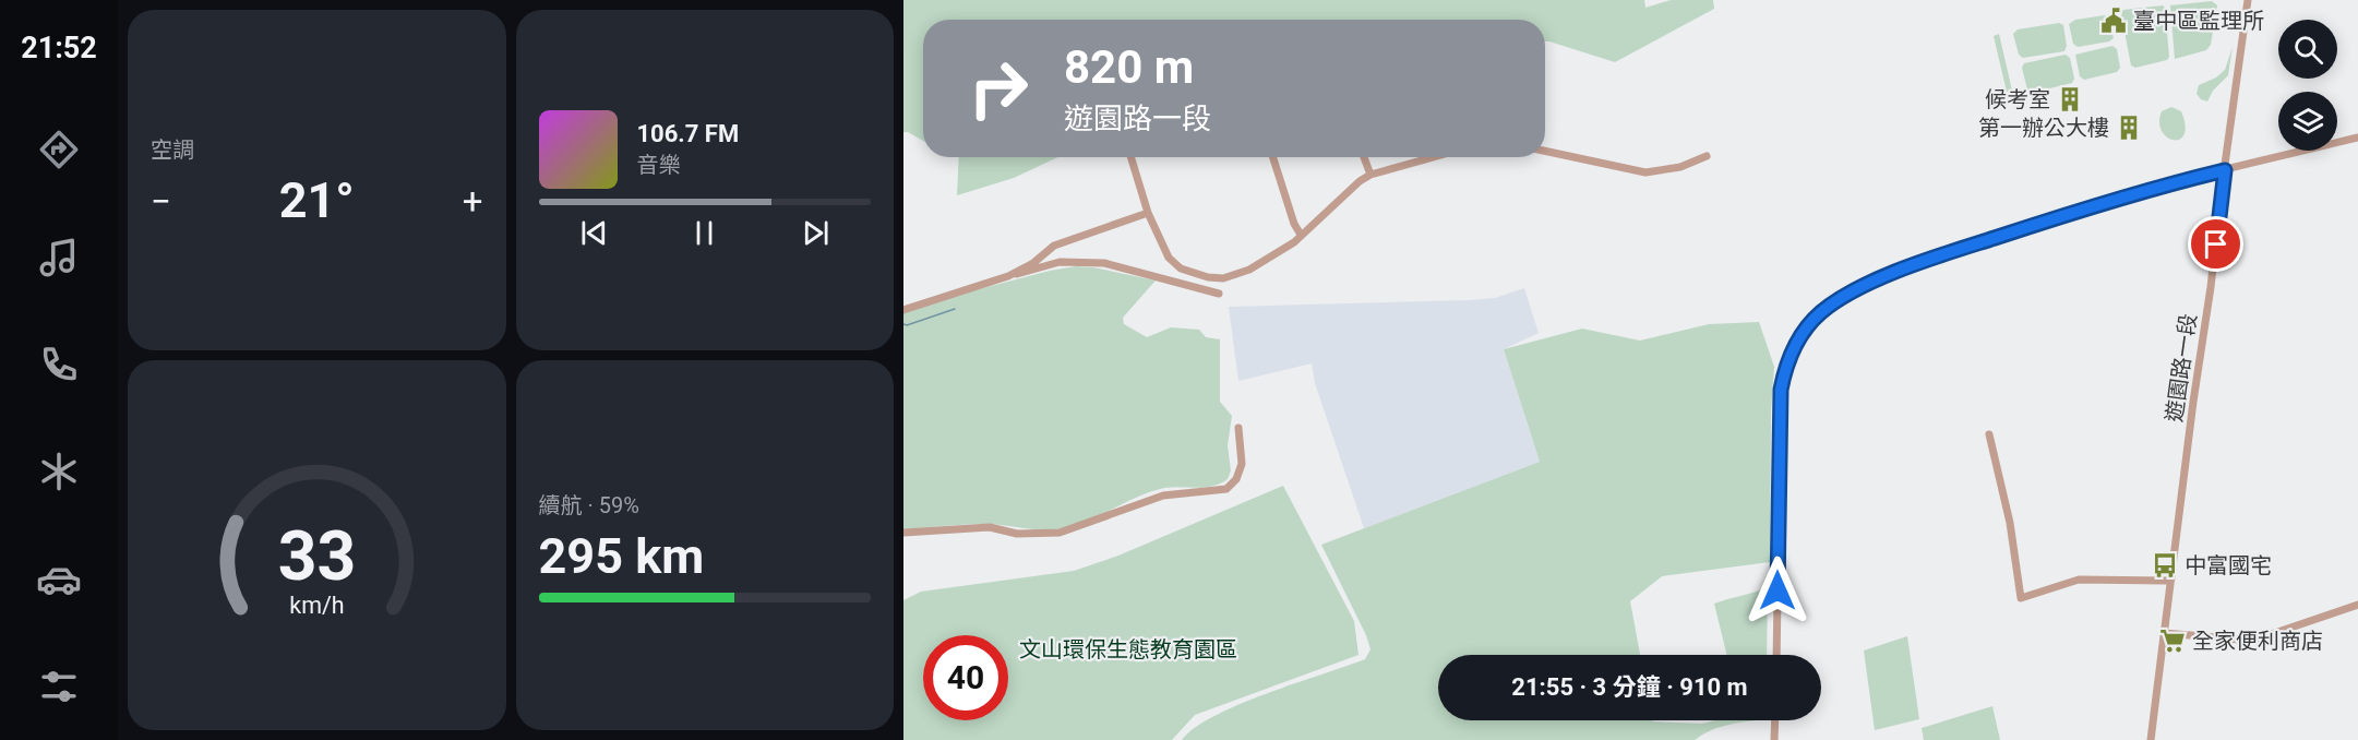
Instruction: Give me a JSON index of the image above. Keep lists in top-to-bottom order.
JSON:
{
  "streets": {
    "street": ["遊園路一段"]
  },
  "parks": ["文山環保生態教育園區"],
  "places": {
    "public building": ["臺中區監理所"],
    "building": ["候考室", "第一辦公大樓"],
    "bus stop": ["中富國宅"],
    "supermarket": ["全家便利商店"]
  },
  "page": {
    "tabs": "21:52",
    "tile": [
      "空調",
      ["續航 · 59%", "295 km"]
    ],
    "turn": ["820 m", "遊園路一段"],
    "song": ["106.7 FM", "音樂"],
    "heat": ["−", "21°", "+"],
    "limit": "40",
    "trip": "21:55 · 3 分鐘 · 910 m",
    "gauge": ["33", "km/h"]
  }
}
